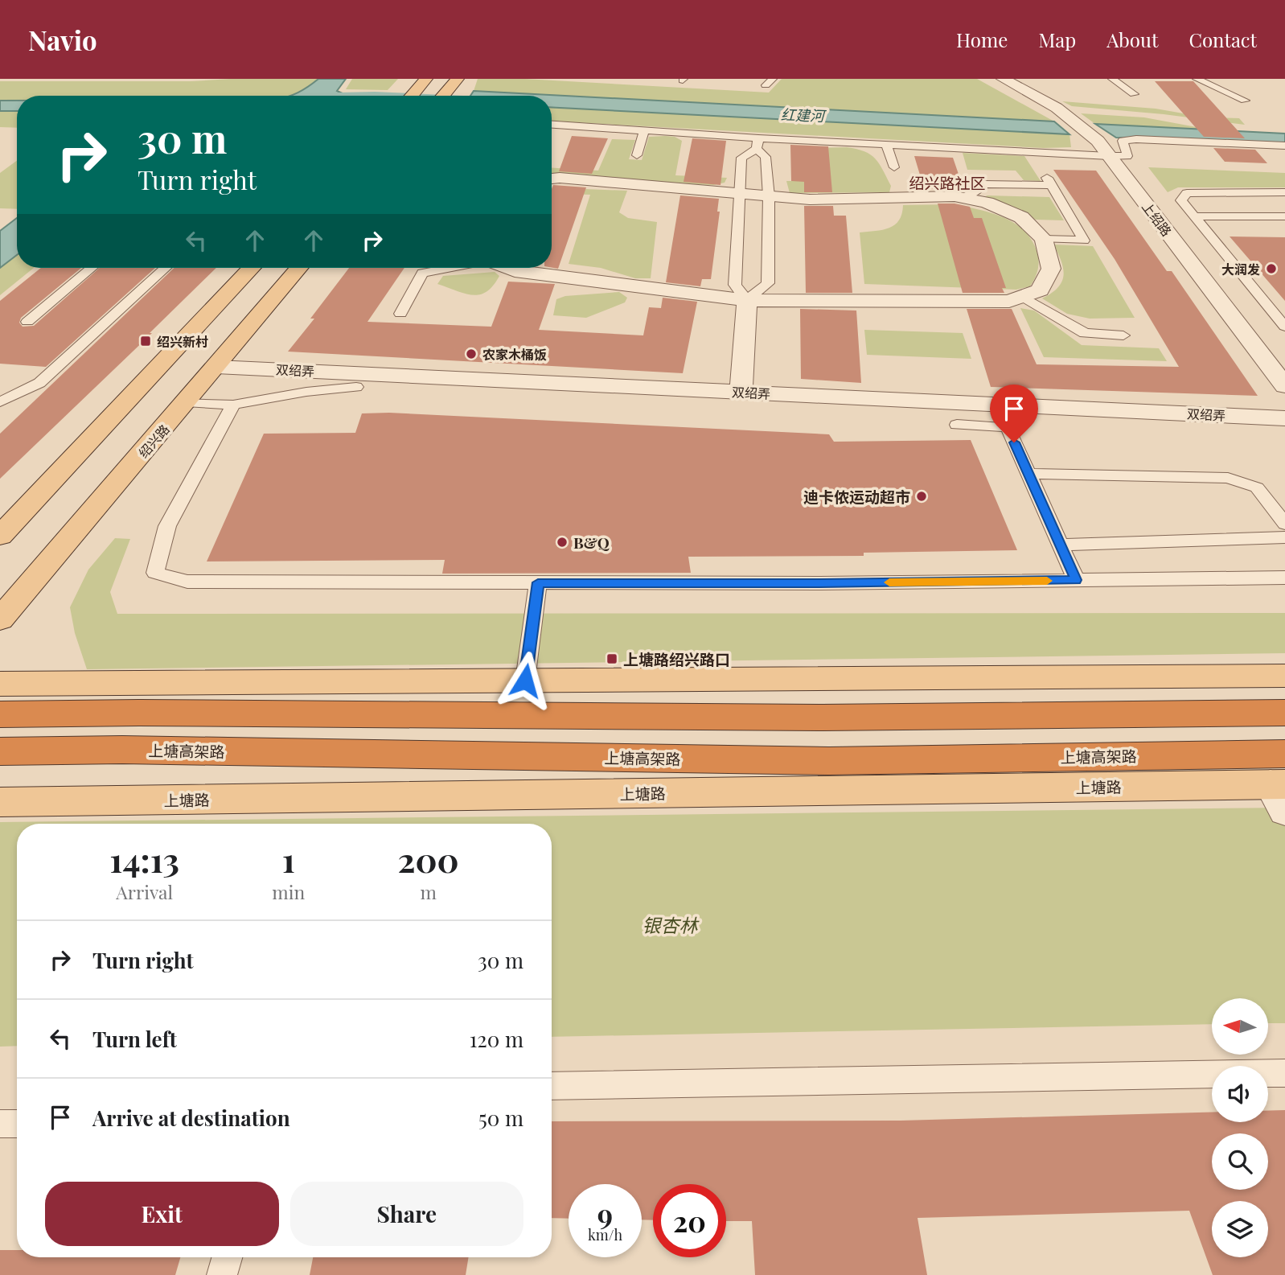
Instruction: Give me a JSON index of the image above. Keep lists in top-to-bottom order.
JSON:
{
  "streets": {
    "highway": ["上塘高架路"],
    "main road": ["绍兴路", "上塘路"],
    "street": ["上绍路", "双绍弄"]
  },
  "crossings": [
    ["双绍弄", "绍兴路"]
  ],
  "districts": ["绍兴路社区"],
  "water": ["红建河"],
  "parks": ["银杏林"],
  "places": {
    "other": [
      "大润发",
      "农家木桶饭",
      "迪卡侬运动超市",
      "B&Q"
    ],
    "transit": ["绍兴新村", "上塘路绍兴路口"]
  },
  "north": "left",
  "page": {
    "header": "Navio",
    "nav": [
      "Home",
      "Map",
      "About",
      "Contact"
    ],
    "turn": ["30 m", "Turn right"],
    "eta": [
      "14:13",
      "Arrival",
      "1",
      "min",
      "200",
      "m"
    ],
    "list": [
      {
        "name": "Turn right",
        "value": "30 m"
      },
      {
        "name": "Turn left",
        "value": "120 m"
      },
      {
        "name": "Arrive at destination",
        "value": "50 m"
      }
    ],
    "buttons": ["Exit", "Share"],
    "speed": "9 km/h",
    "limit": "20"
  }
}
